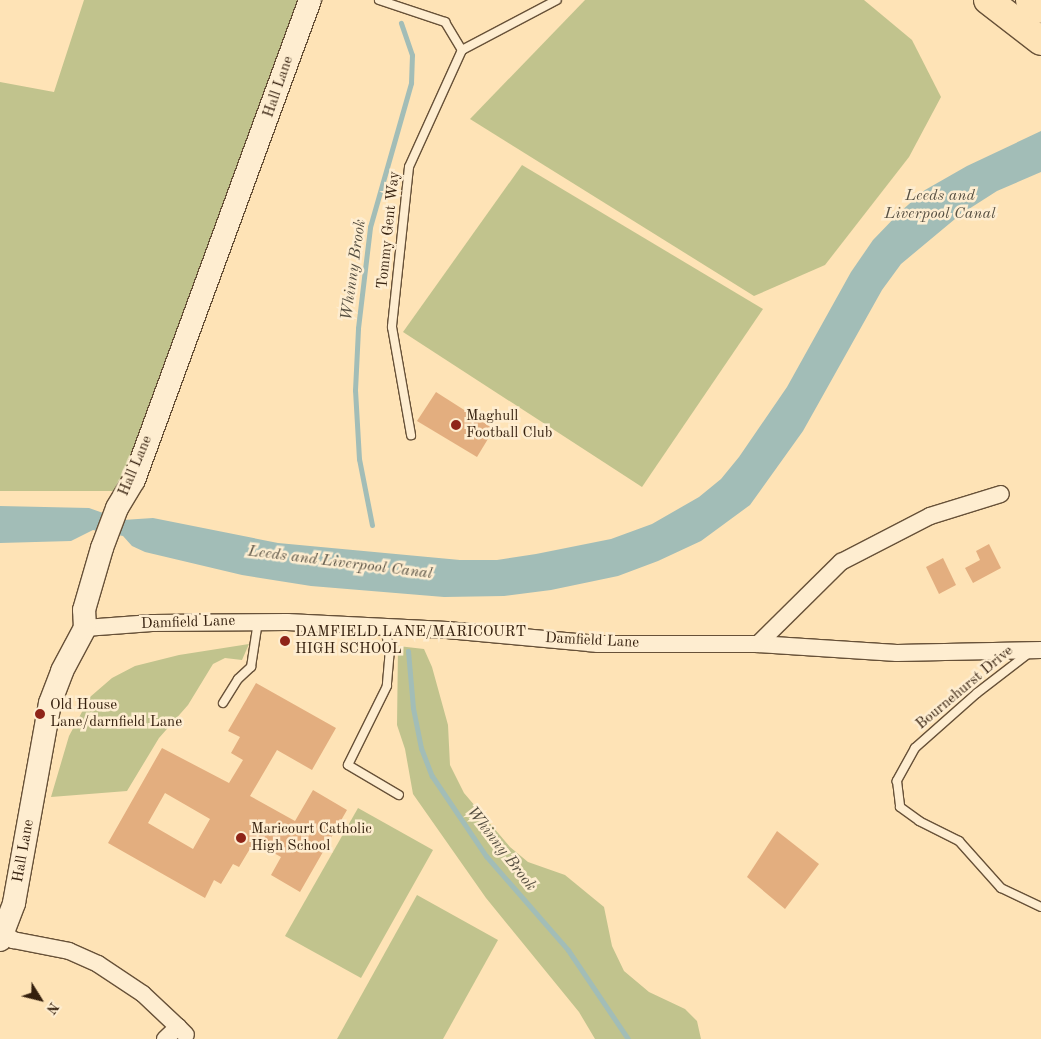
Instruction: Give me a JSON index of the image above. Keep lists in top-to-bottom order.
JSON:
{
  "streets": {
    "street": ["Hall Lane", "Damfield Lane"],
    "lane": ["Tommy Gent Way", "Bournehurst Drive"]
  },
  "crossings": [
    ["Hall Lane", "Damfield Lane"],
    ["Damfield Lane", "Bournehurst Drive"]
  ],
  "water": ["Leeds and Liverpool Canal", "Whinny Brook"],
  "places": [
    "Maghull Football Club",
    "DAMFIELD LANE/MARICOURT HIGH SCHOOL",
    "Old House Lane/darnfield Lane",
    "Maricourt Catholic High School"
  ],
  "north": "bottom right"
}
